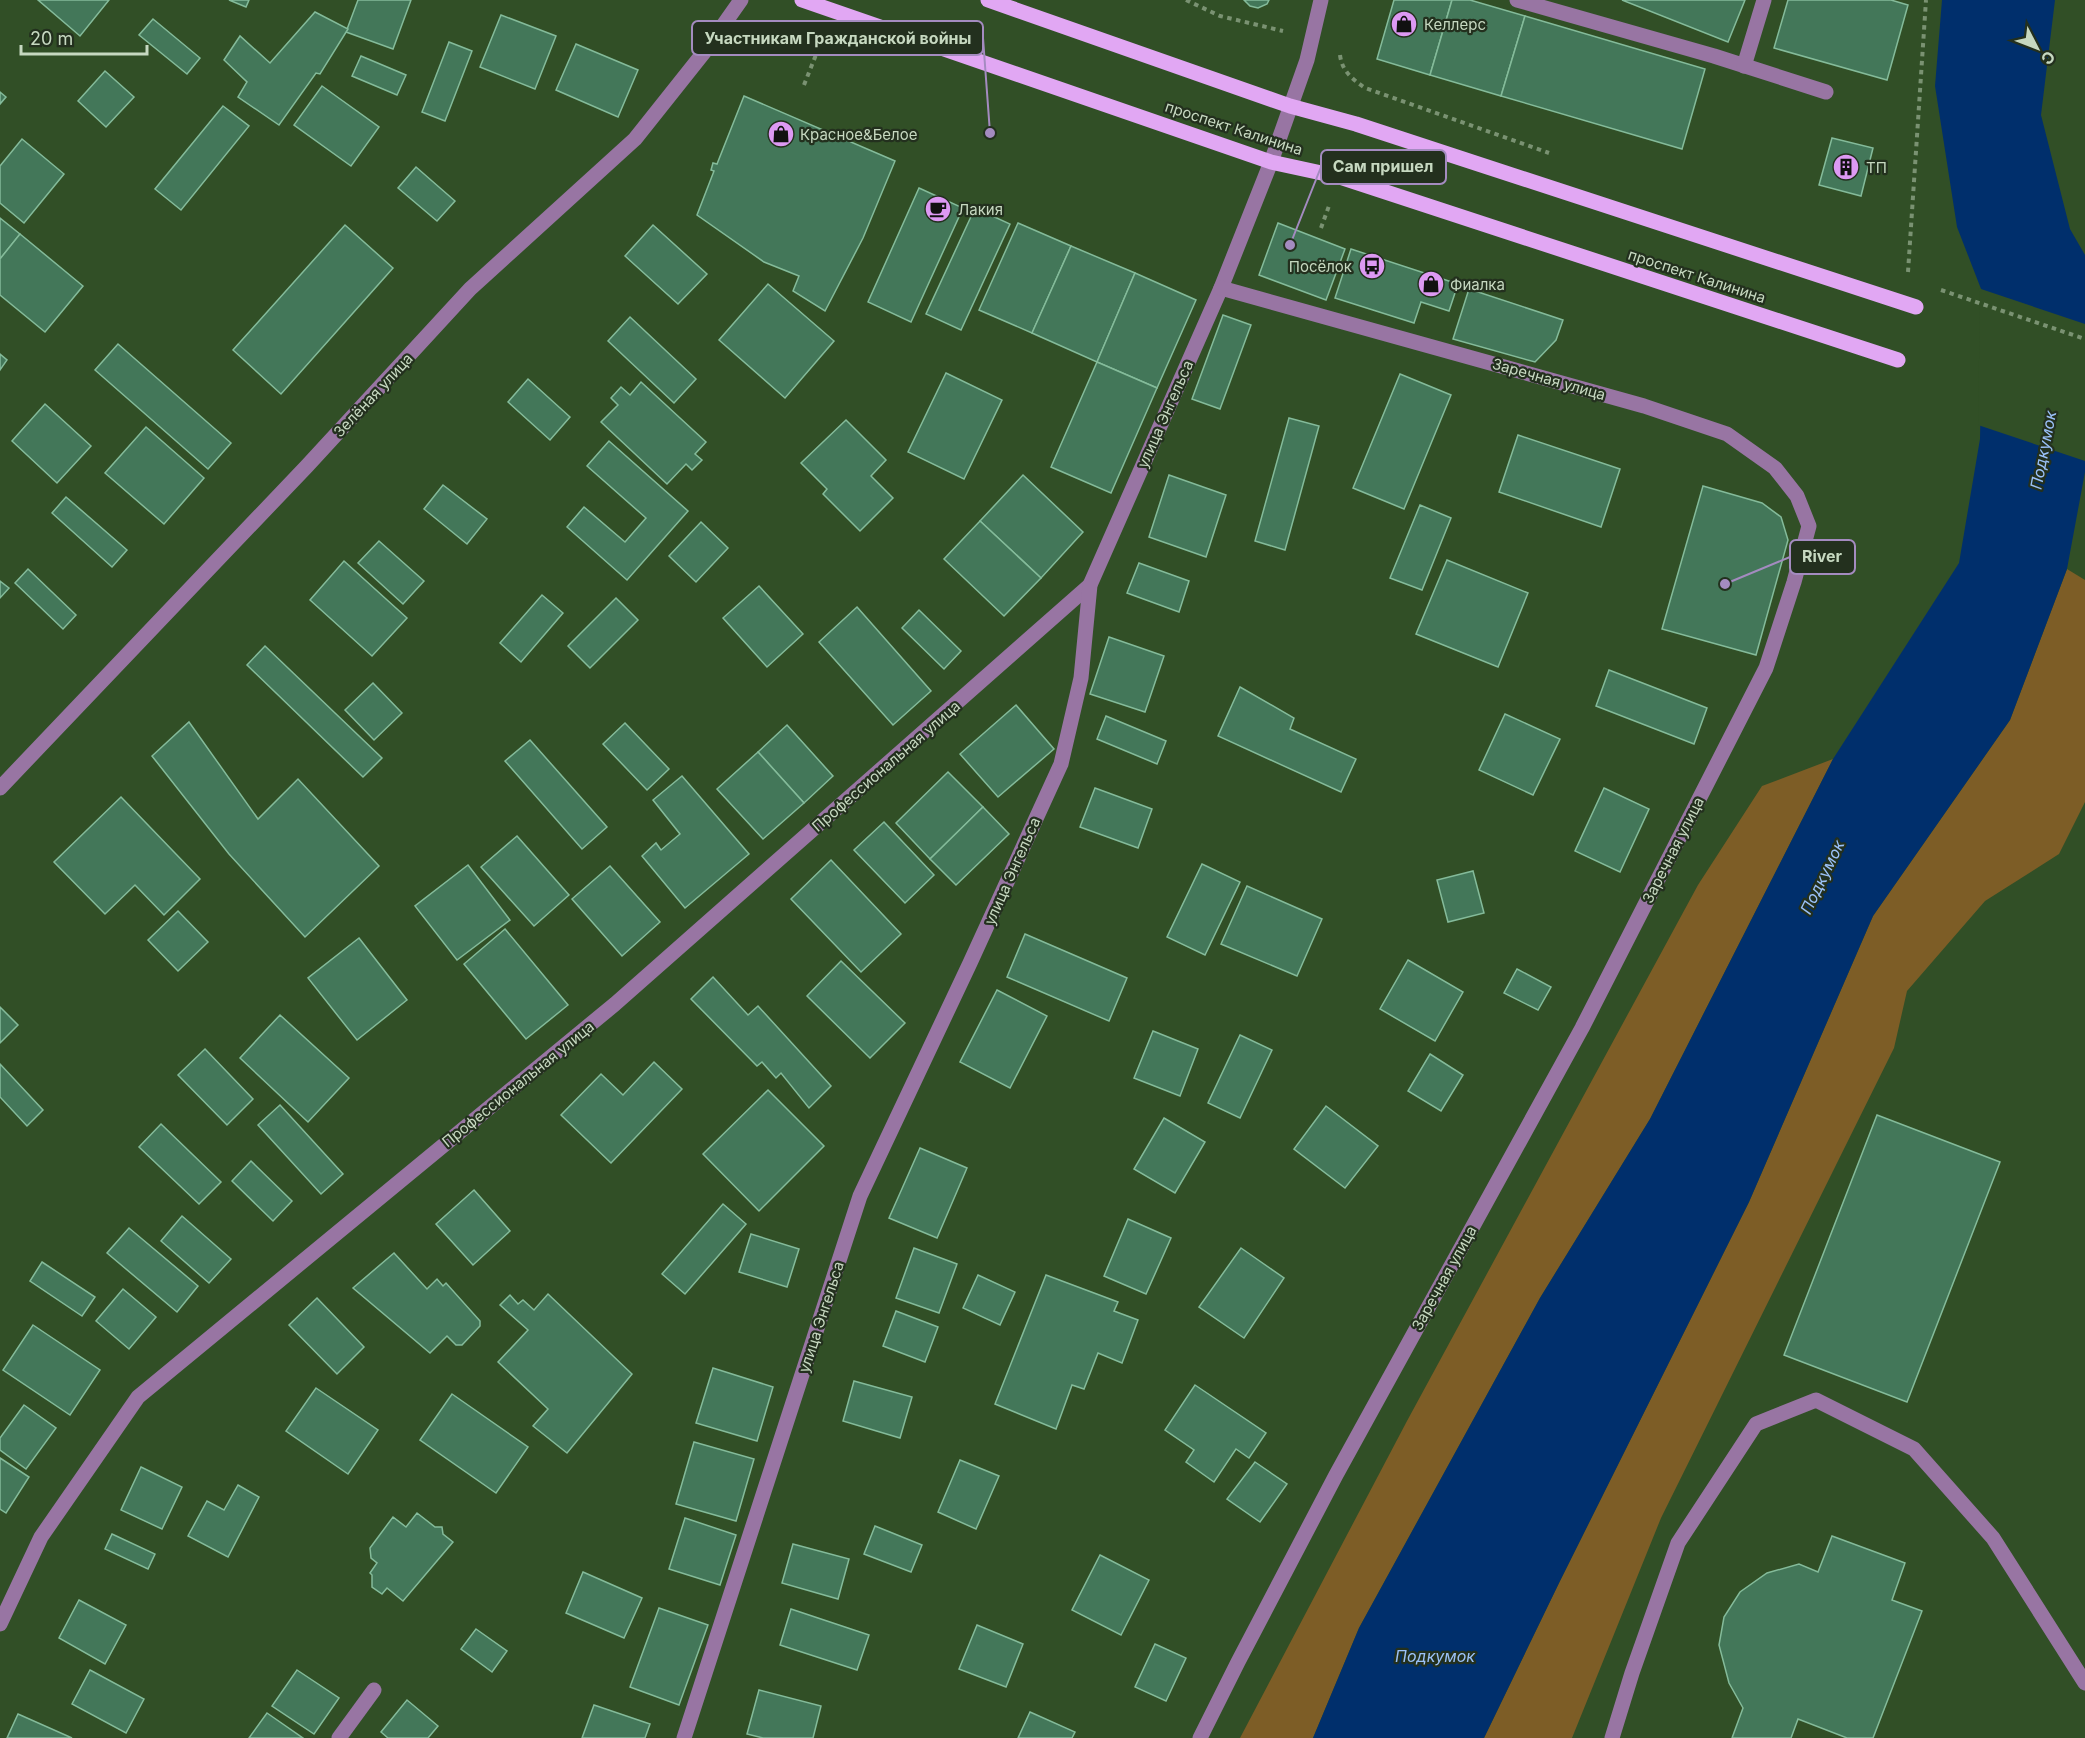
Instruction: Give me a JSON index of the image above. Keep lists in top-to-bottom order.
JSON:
{
  "streets": {
    "main road": ["проспект Калинина"],
    "street": [
      "Заречная улица",
      "Зелёная улица",
      "улица Энгельса",
      "Профессиональная улица"
    ]
  },
  "crossings": [
    ["проспект Калинина", "улица Энгельса"],
    ["Заречная улица", "улица Энгельса"],
    ["улица Энгельса", "Профессиональная улица"]
  ],
  "water": ["Подкумок"],
  "places": {
    "shop": ["Келлерс", "Красное&Белое", "Фиалка"],
    "other": ["Участникам Гражданской войны", "Сам пришел", "River"],
    "building": ["ТП"],
    "cafe": ["Лакия"],
    "bus stop": ["Посёлок"]
  },
  "scale_bar": "20 m",
  "north": "bottom right"
}
